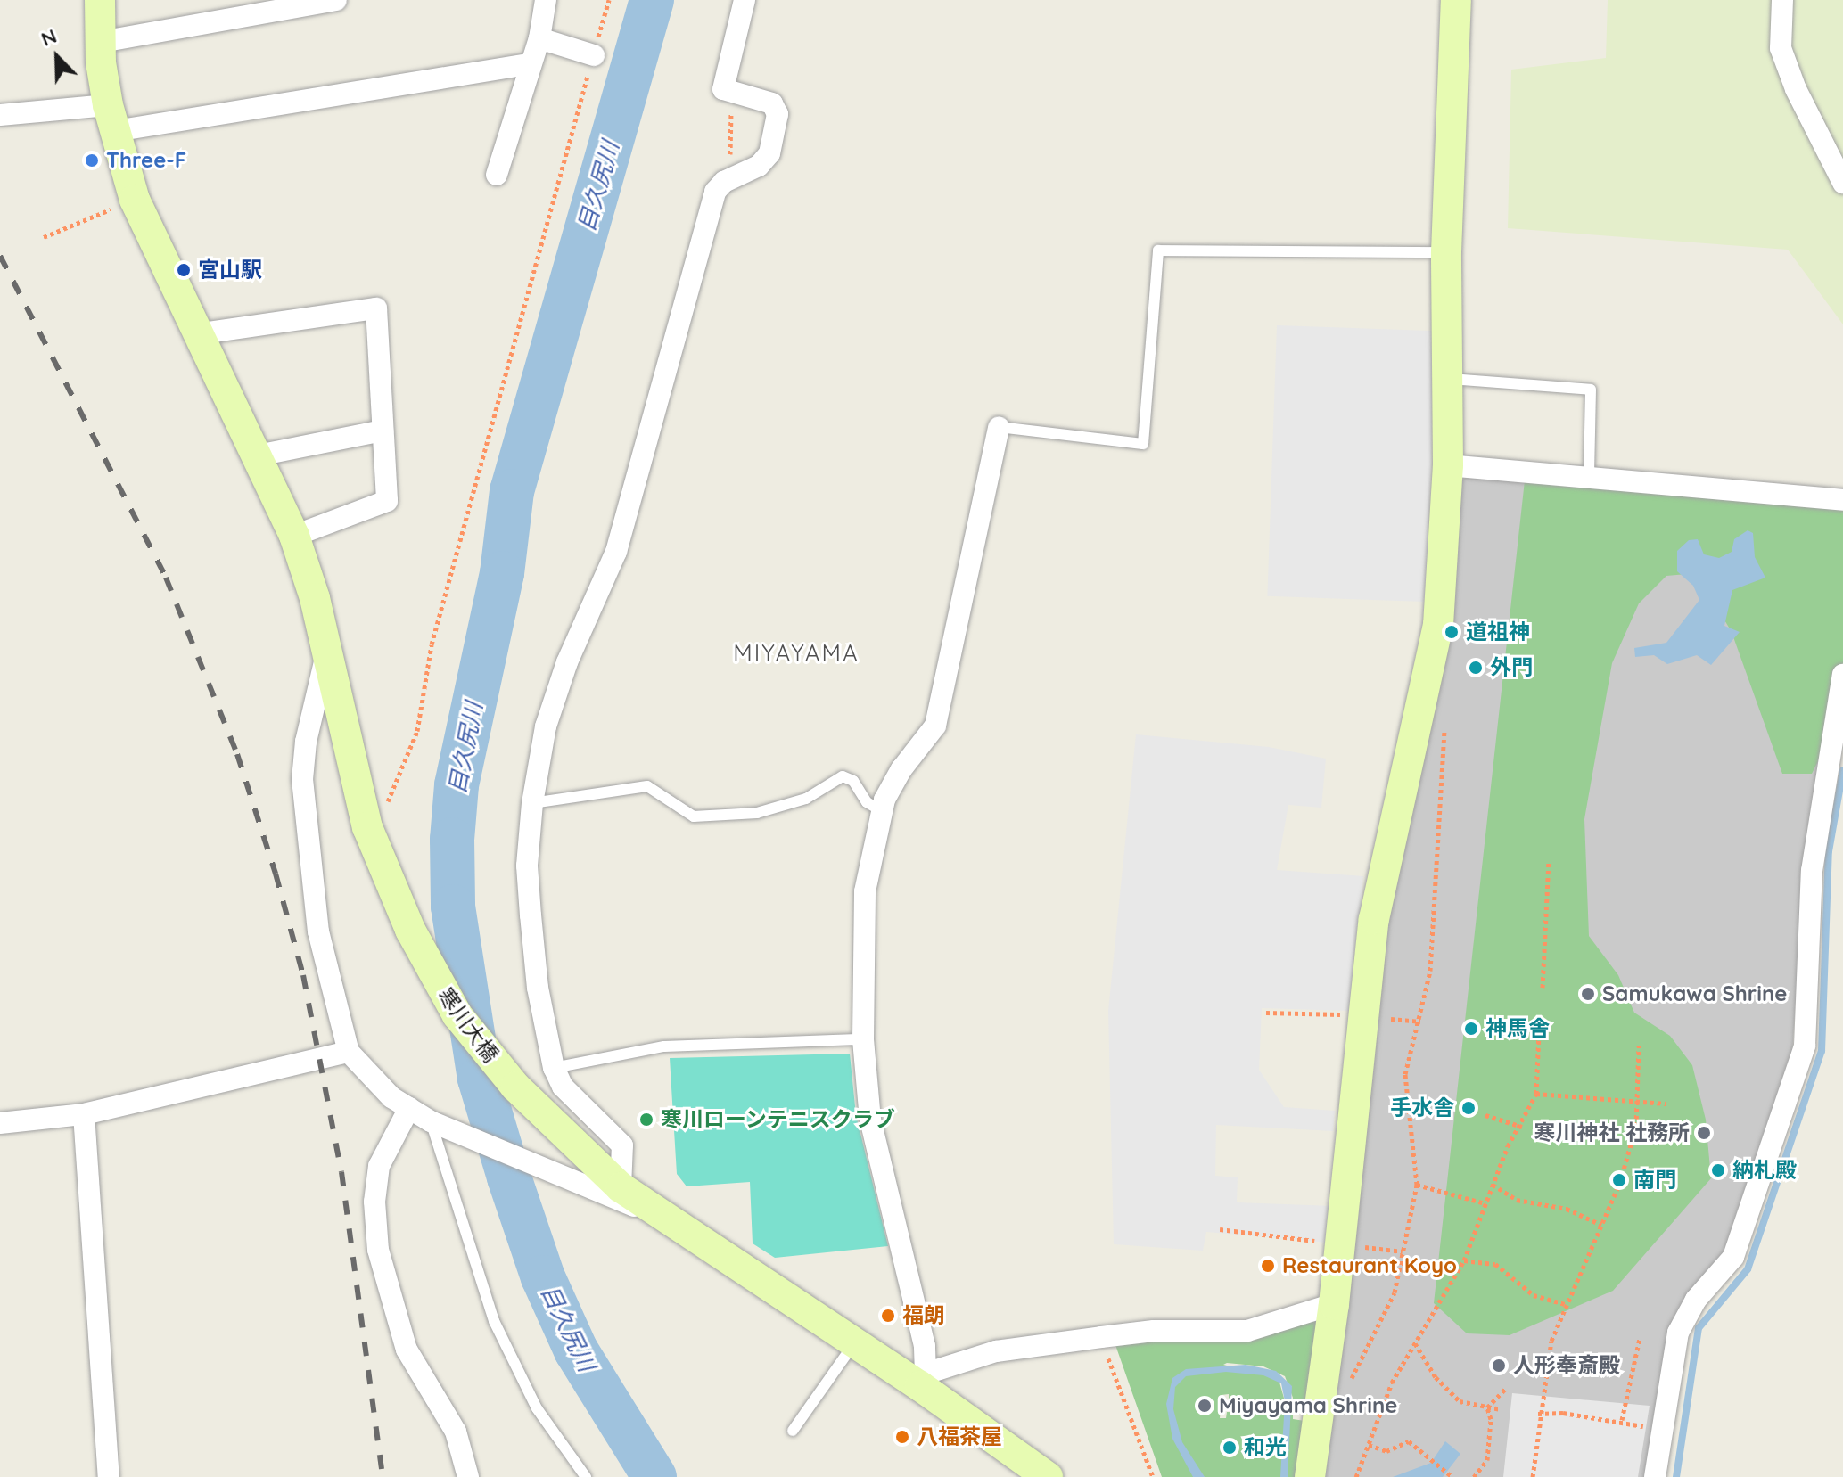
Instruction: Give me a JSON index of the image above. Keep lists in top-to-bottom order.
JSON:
{
  "streets": {
    "street": ["寒川大橋"]
  },
  "districts": ["MIYAYAMA"],
  "water": ["目久尻川"],
  "places": [
    "Three-F",
    "宮山駅",
    "道祖神",
    "外門",
    "Samukawa Shrine",
    "神馬舎",
    "手水舎",
    "寒川ローンテニスクラブ",
    "寒川神社 社務所",
    "納札殿",
    "南門",
    "Restaurant Koyo",
    "福朗",
    "人形奉斎殿",
    "Miyayama Shrine",
    "八福茶屋",
    "和光"
  ],
  "north": "top left"
}
